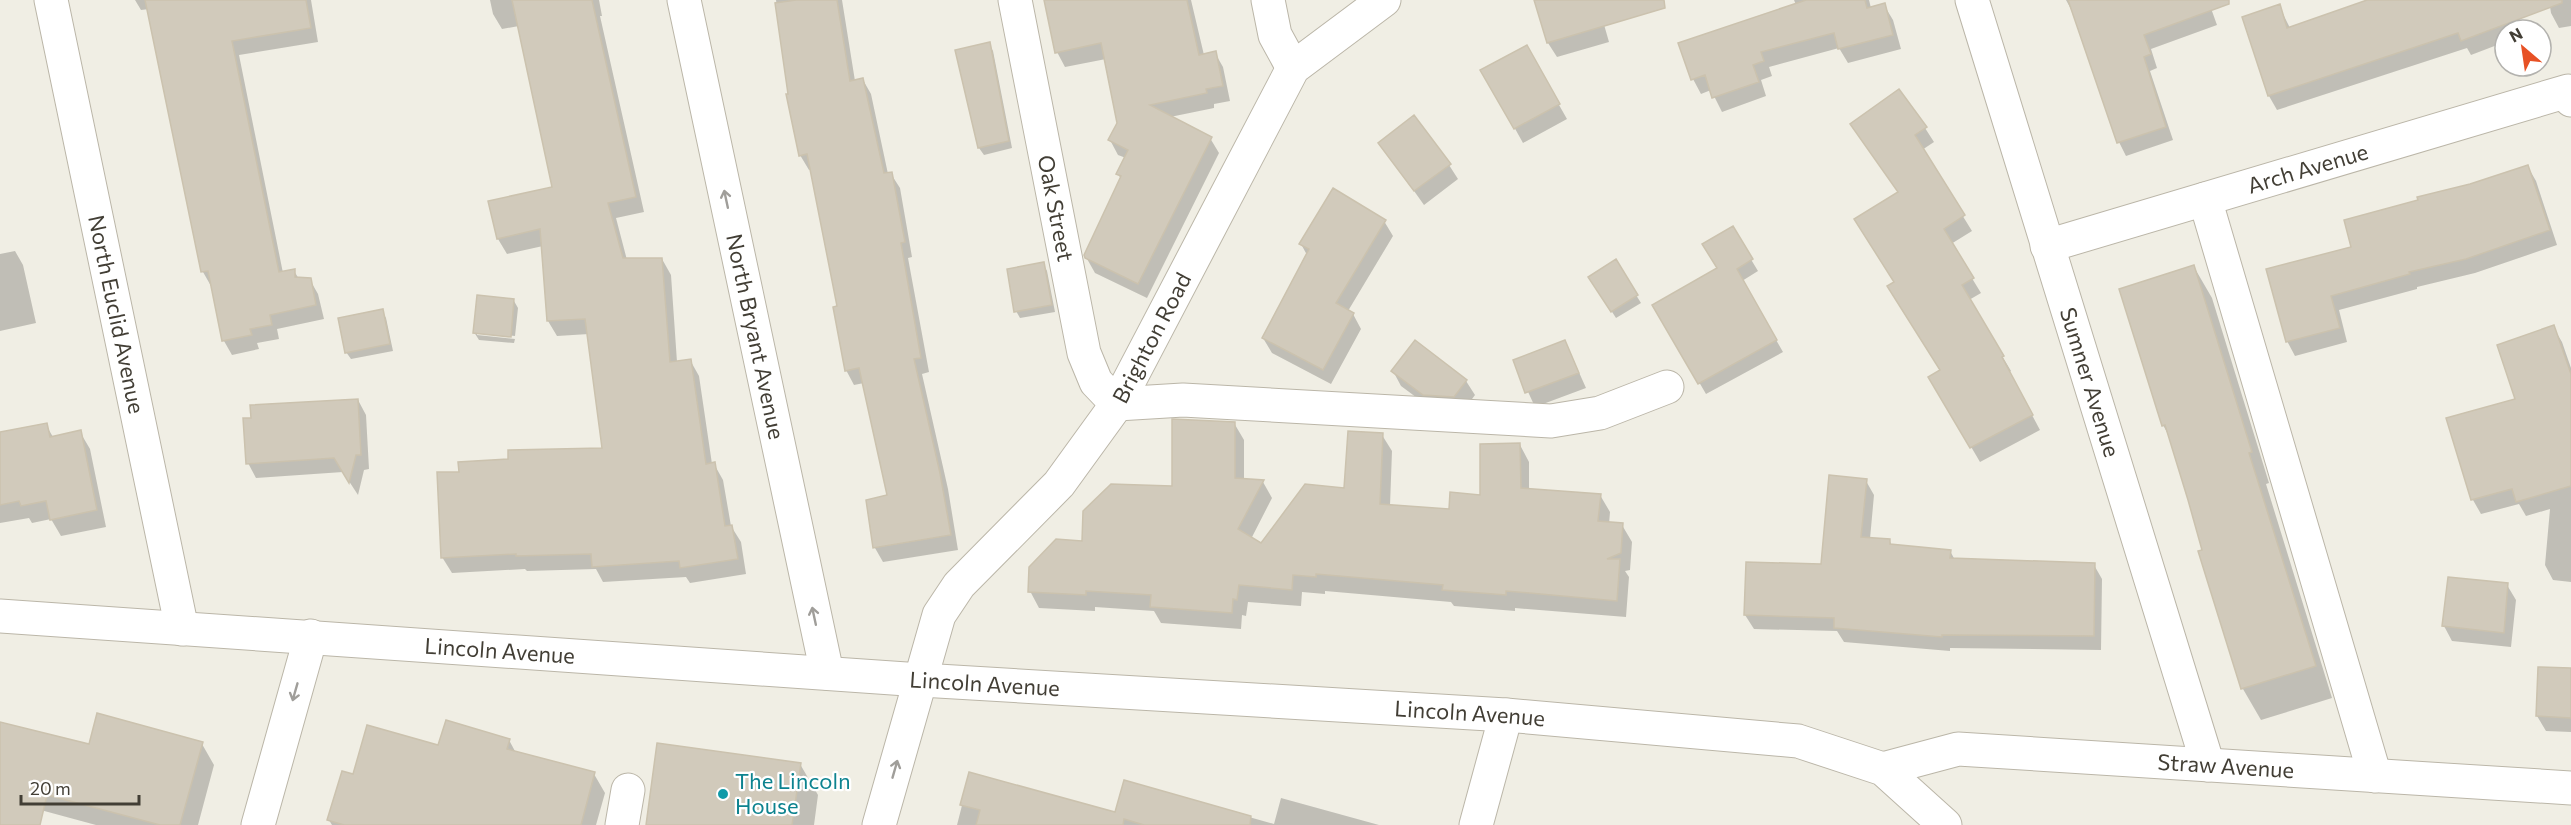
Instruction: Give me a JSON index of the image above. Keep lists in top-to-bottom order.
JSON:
{
  "streets": {
    "street": [
      "Arch Avenue",
      "Oak Street",
      "North Euclid Avenue",
      "North Bryant Avenue",
      "Brighton Road",
      "Sumner Avenue",
      "Lincoln Avenue",
      "Straw Avenue"
    ]
  },
  "crossings": [
    ["Arch Avenue", "Sumner Avenue"],
    ["Oak Street", "Brighton Road"],
    ["North Euclid Avenue", "Lincoln Avenue"],
    ["North Bryant Avenue", "Lincoln Avenue"],
    ["Brighton Road", "Lincoln Avenue"],
    ["Sumner Avenue", "Straw Avenue"],
    ["Lincoln Avenue", "Straw Avenue"]
  ],
  "one_way": ["North Bryant Avenue"],
  "places": ["The Lincoln House"],
  "scale_bar": "20 m",
  "north": "top left"
}
